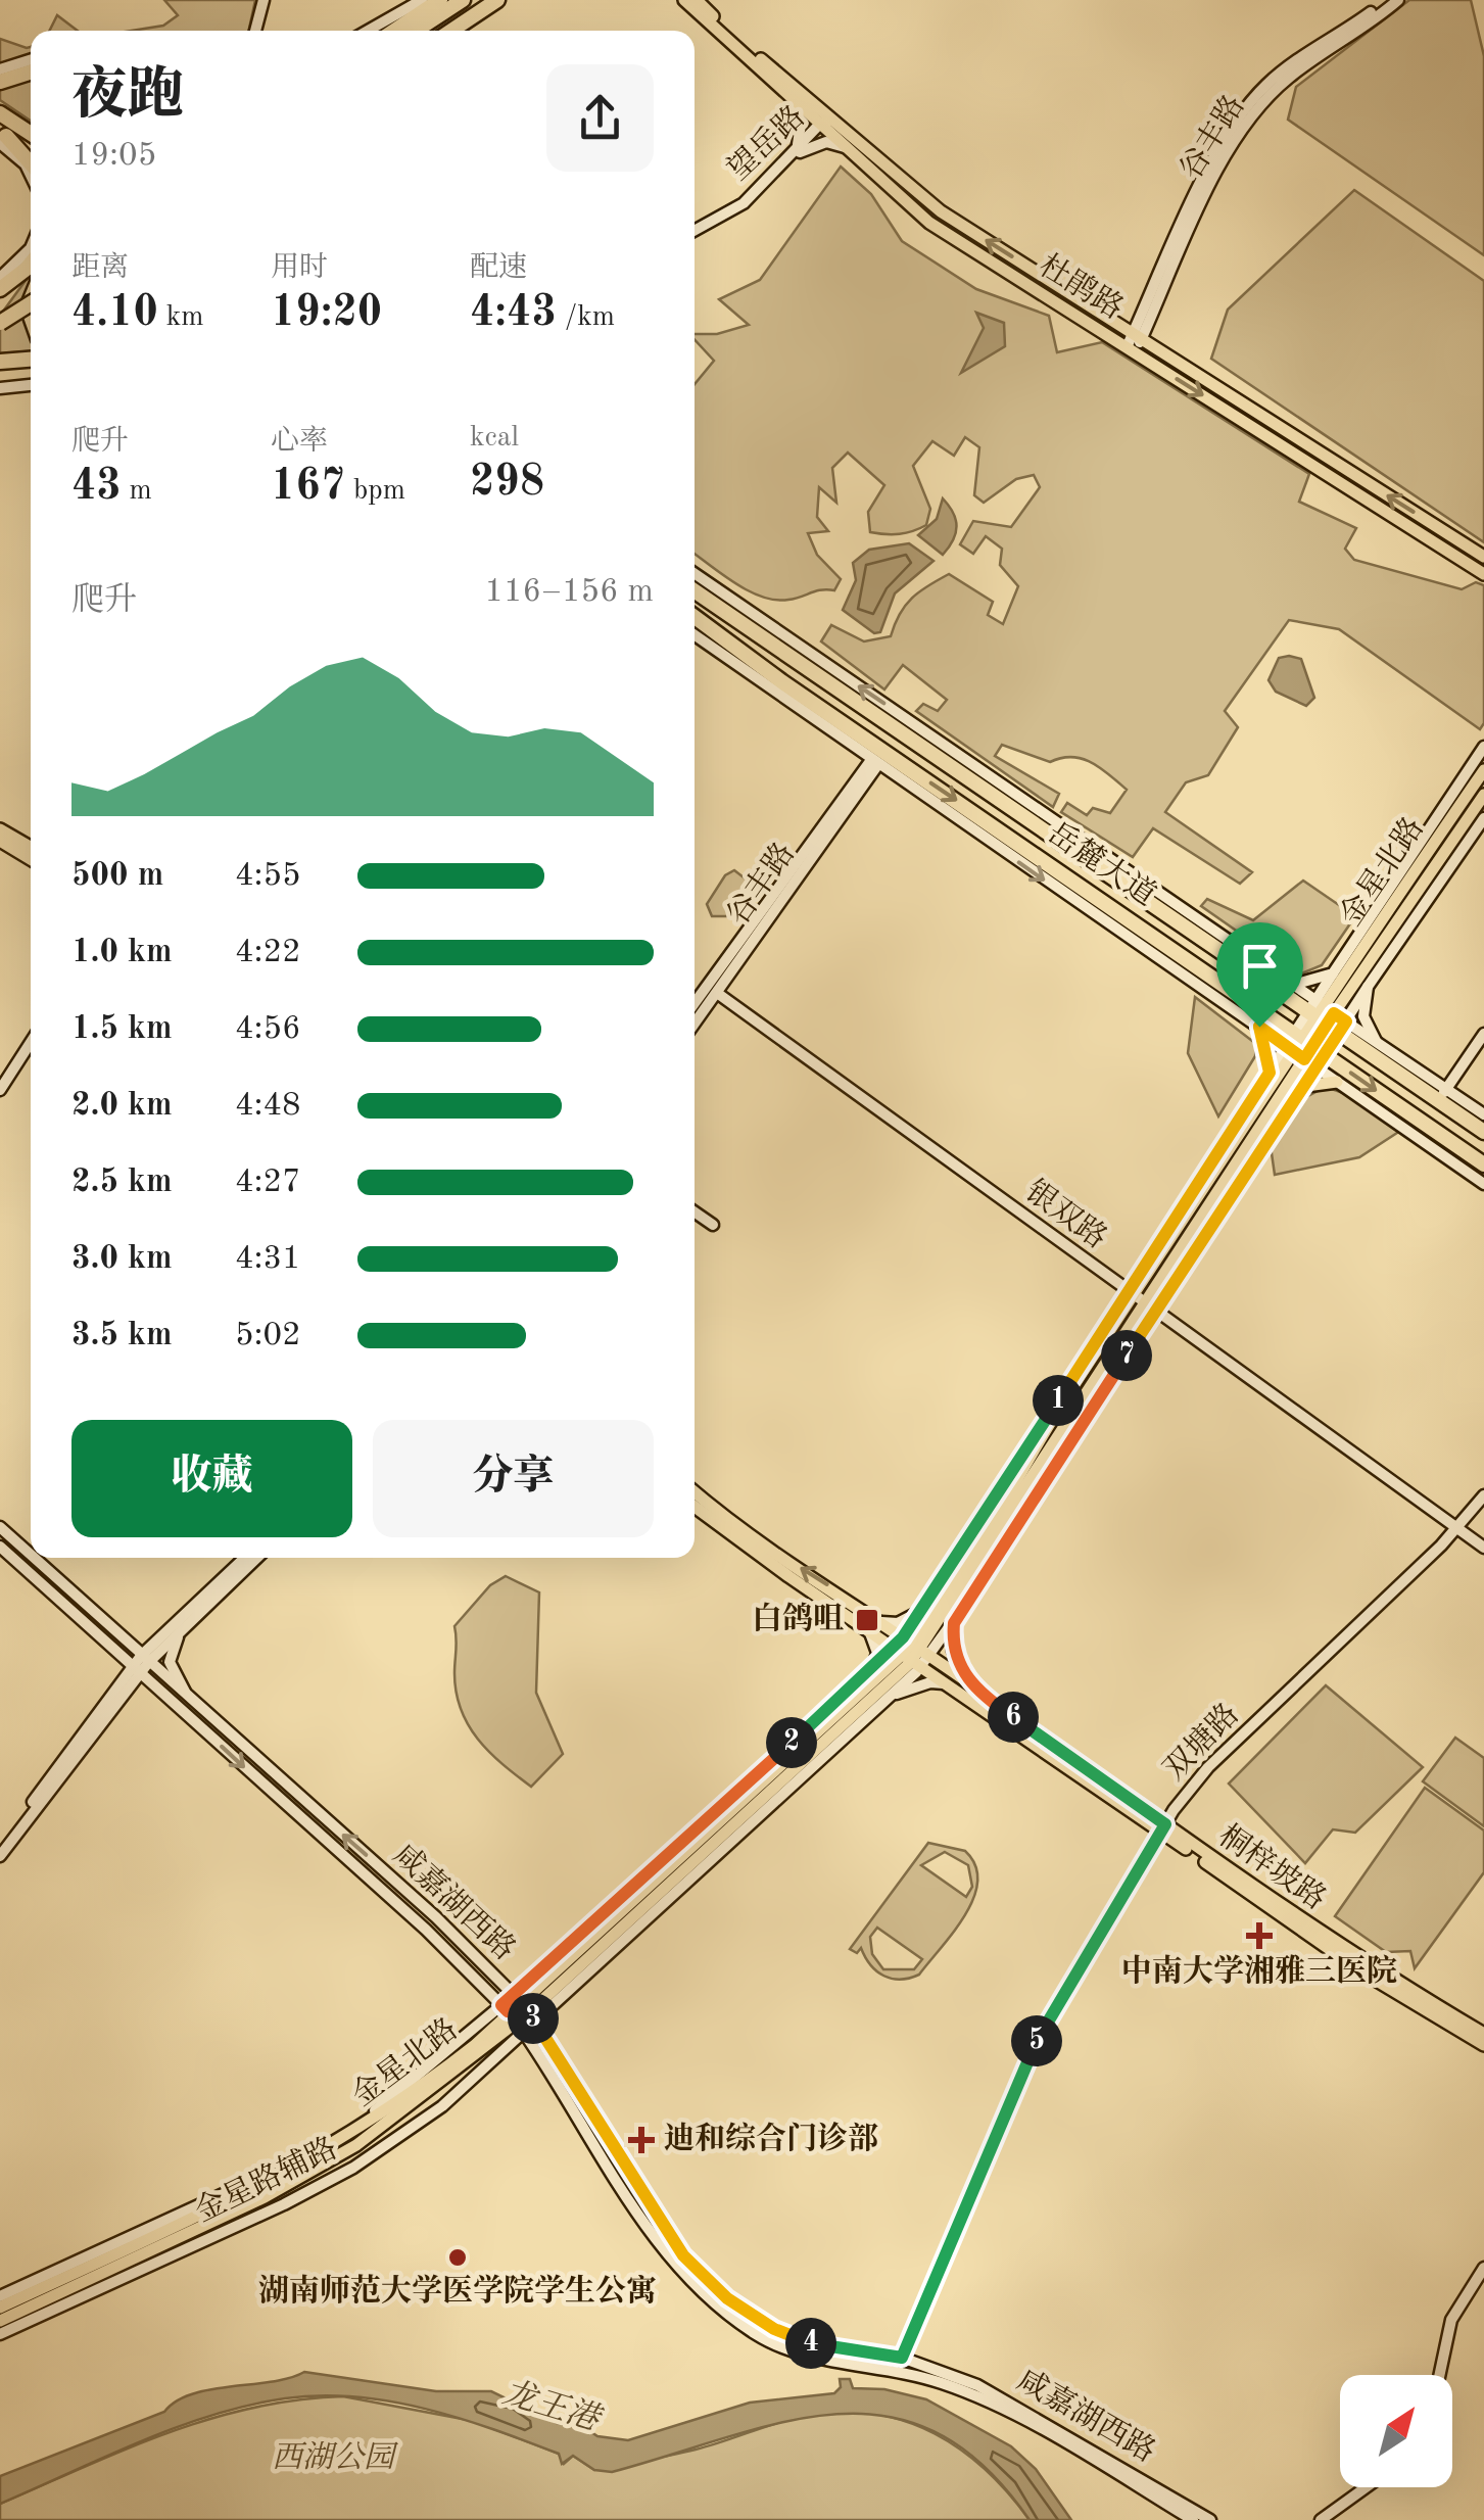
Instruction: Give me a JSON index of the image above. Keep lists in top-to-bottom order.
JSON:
{
  "streets": {
    "highway": ["岳麓大道"],
    "main road": ["杜鹃路", "金星北路", "桐梓坡路"],
    "street": [
      "谷丰路",
      "望岳路",
      "银双路",
      "双塘路",
      "咸嘉湖西路",
      "金星路辅路"
    ]
  },
  "crossings": [
    ["谷丰路", "杜鹃路"],
    ["谷丰路", "银双路"],
    ["望岳路", "杜鹃路"],
    ["岳麓大道", "金星北路"],
    ["金星北路", "银双路"],
    ["金星北路", "桐梓坡路"],
    ["金星北路", "咸嘉湖西路"],
    ["金星北路", "金星路辅路"],
    ["银双路", "双塘路"],
    ["双塘路", "桐梓坡路"],
    ["双塘路", "咸嘉湖西路"],
    ["咸嘉湖西路", "金星路辅路"]
  ],
  "water": ["龙王港"],
  "parks": ["西湖公园"],
  "places": {
    "transit": ["白鸽咀"],
    "health": ["中南大学湘雅三医院", "迪和综合门诊部"],
    "other": ["湖南师范大学医学院学生公寓"]
  },
  "north": "top right",
  "page": {
    "heading": ["夜跑", "19:05"],
    "stats": [
      ["距离", "4.10 km"],
      ["用时", "19:20"],
      ["配速", "4:43 /km"],
      ["爬升", "43 m"],
      ["心率", "167 bpm"],
      ["kcal", "298"]
    ],
    "chart": ["爬升", "116–156 m"],
    "list": [
      {
        "name": "500 m",
        "note": "4:55"
      },
      {
        "name": "1.0 km",
        "note": "4:22"
      },
      {
        "name": "1.5 km",
        "note": "4:56"
      },
      {
        "name": "2.0 km",
        "note": "4:48"
      },
      {
        "name": "2.5 km",
        "note": "4:27"
      },
      {
        "name": "3.0 km",
        "note": "4:31"
      },
      {
        "name": "3.5 km",
        "note": "5:02"
      }
    ],
    "pins": [
      "7",
      "1",
      "6",
      "2",
      "3",
      "5",
      "4"
    ],
    "buttons": ["收藏", "分享"]
  }
}
